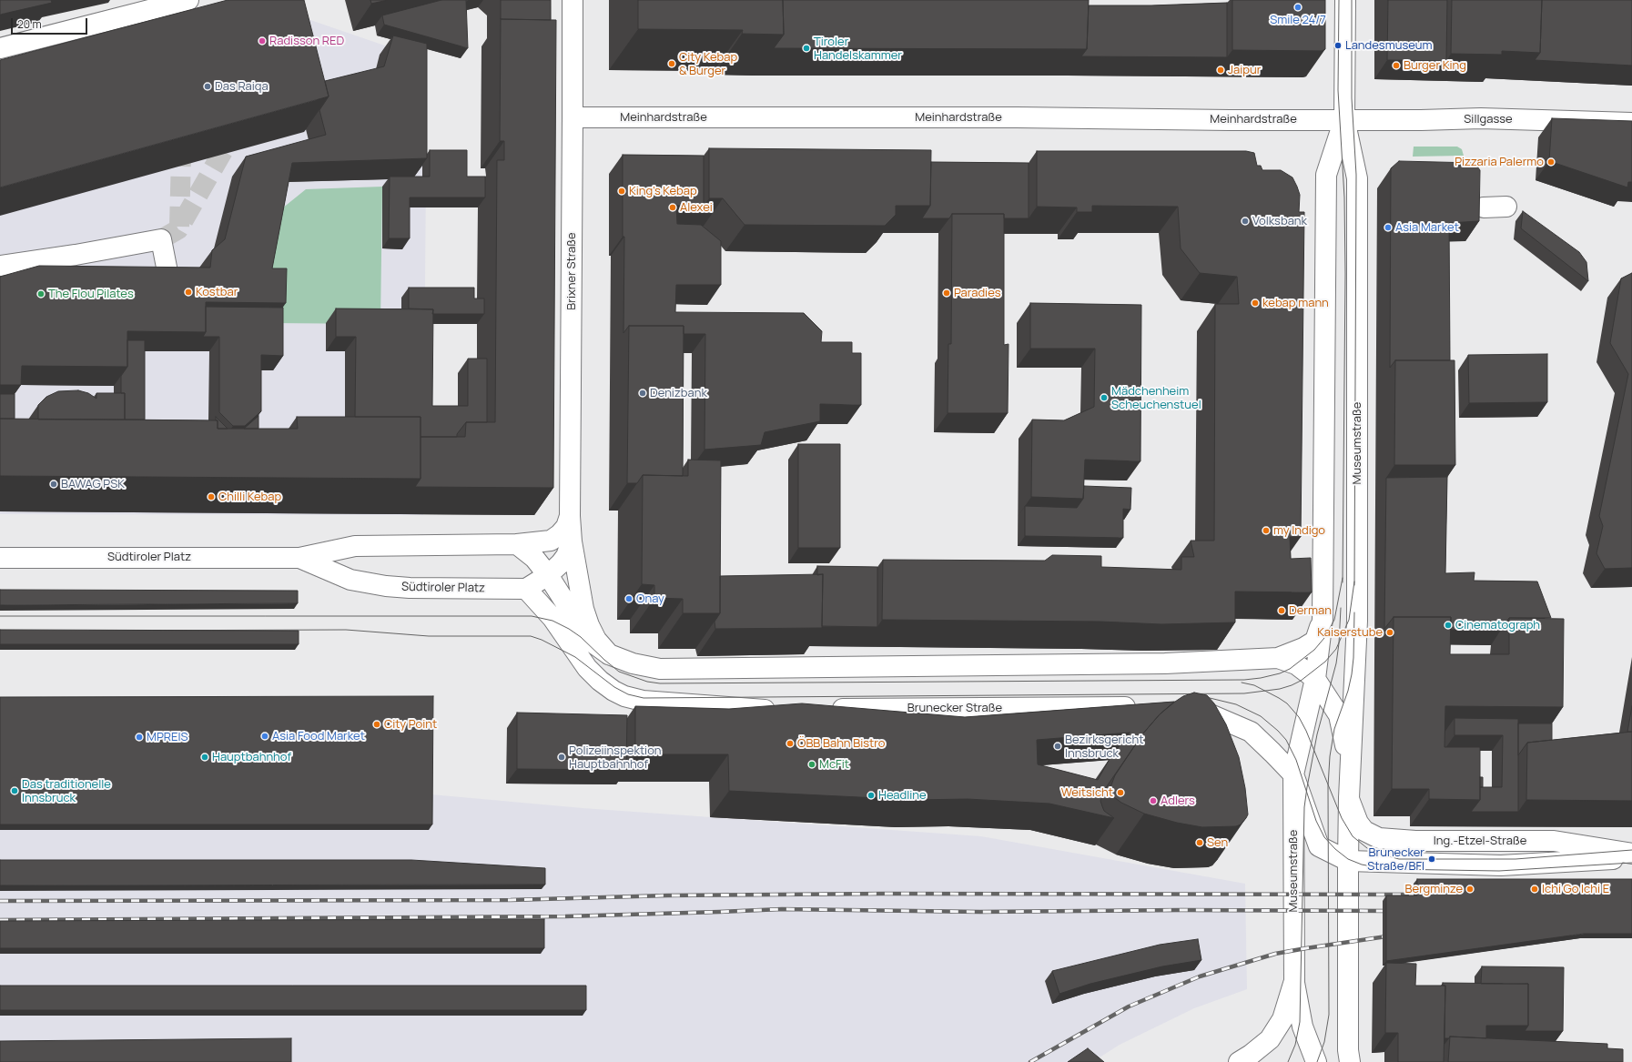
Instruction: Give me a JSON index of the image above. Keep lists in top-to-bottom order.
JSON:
{
  "streets": {
    "street": [
      "Meinhardstraße",
      "Sillgasse",
      "Brixner Straße",
      "Museumstraße",
      "Südtiroler Platz",
      "Brunecker Straße",
      "Ing.-Etzel-Straße"
    ]
  },
  "crossings": [
    ["Meinhardstraße", "Sillgasse"],
    ["Meinhardstraße", "Brixner Straße"],
    ["Meinhardstraße", "Museumstraße"],
    ["Sillgasse", "Museumstraße"],
    ["Brixner Straße", "Südtiroler Platz"],
    ["Museumstraße", "Ing.-Etzel-Straße"]
  ],
  "places": [
    "Smile 24/7",
    "Radisson RED",
    "Landesmuseum",
    "Tiroler Handelskammer",
    "City Kebap & Burger",
    "Burger King",
    "Jaipur",
    "Das Raiqa",
    "Pizzaria Palermo",
    "King's Kebap",
    "Alexei",
    "Volksbank",
    "Asia Market",
    "Kostbar",
    "Paradies",
    "The Flou Pilates",
    "kebap mann",
    "Denizbank",
    "Mädchenheim Scheuchenstuel",
    "BAWAG PSK",
    "Chilli Kebap",
    "my Indigo",
    "Onay",
    "Derman",
    "Cinematograph",
    "Kaiserstube",
    "City Point",
    "Asia Food Market",
    "MPREIS",
    "ÖBB Bahn Bistro",
    "Bezirksgericht Innsbruck",
    "Hauptbahnhof",
    "Polizeiinspektion Hauptbahnhof",
    "McFit",
    "Das traditionelle Innsbruck",
    "Weitsicht",
    "Headline",
    "Adlers",
    "Sen",
    "Brunecker Straße/BFI",
    "Bergminze",
    "Ichi Go Ichi E"
  ],
  "scale_bar": "20 m"
}
